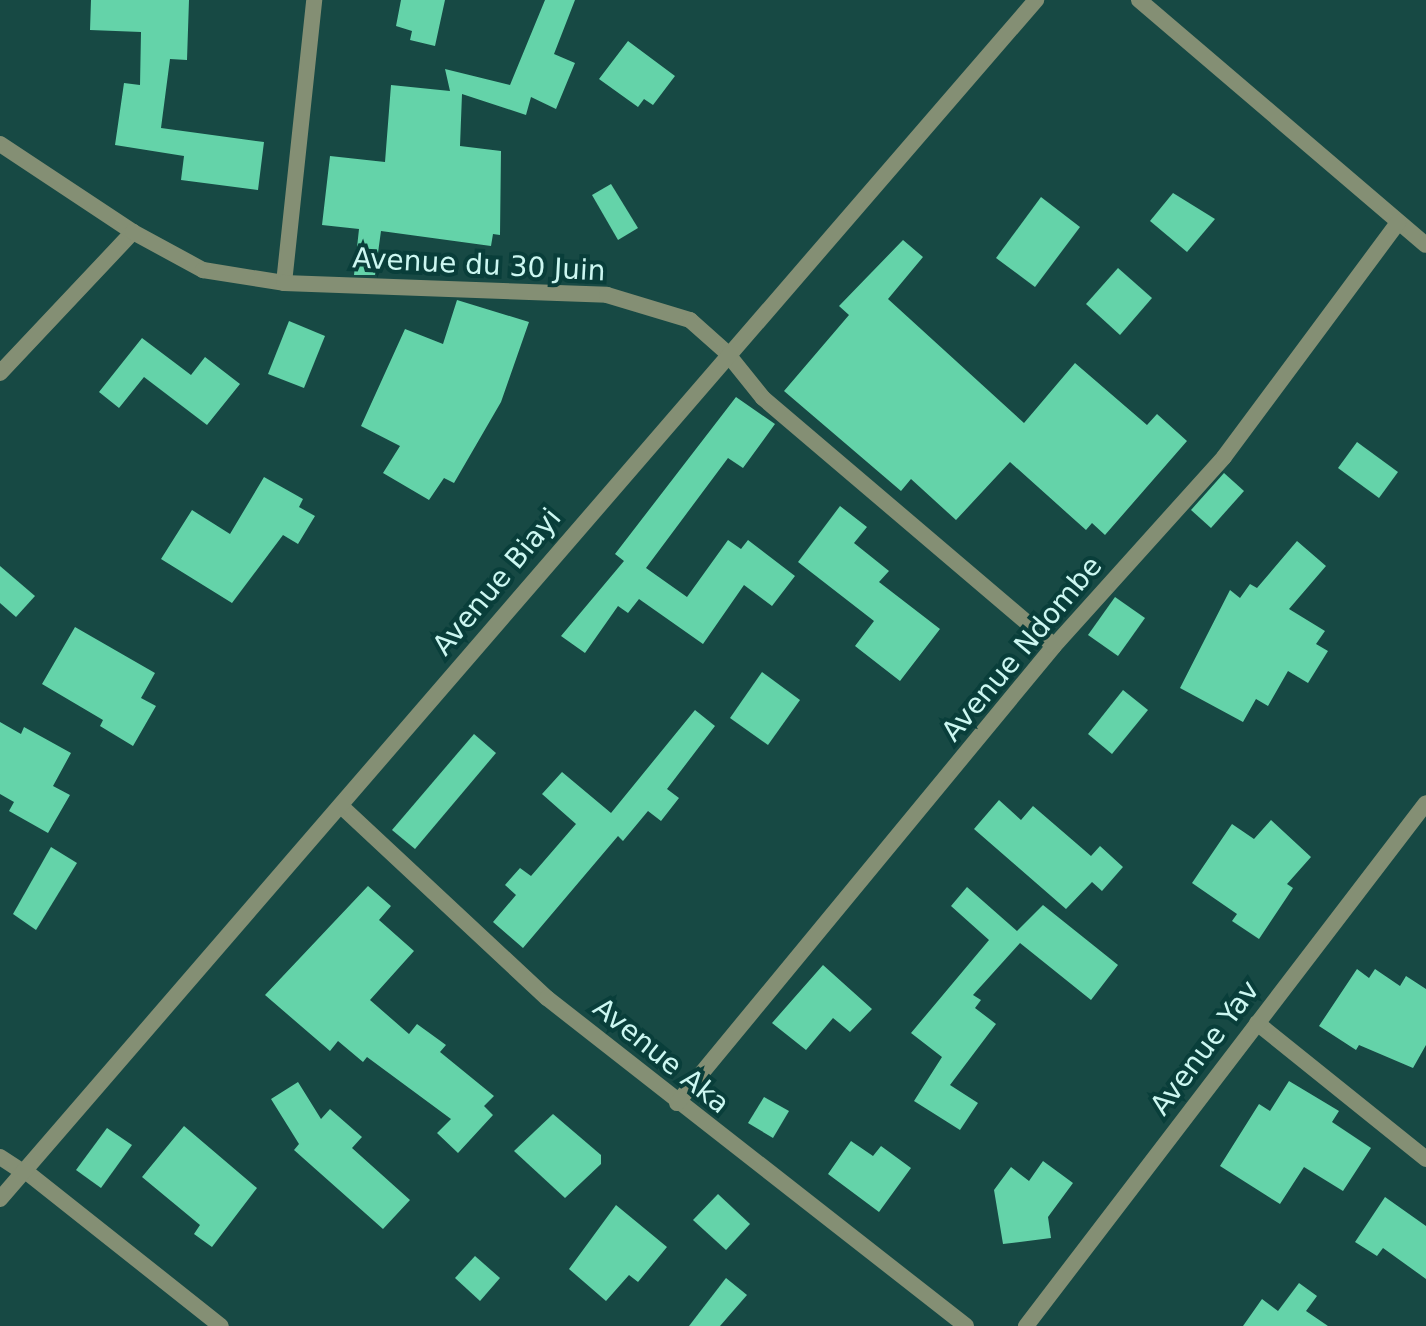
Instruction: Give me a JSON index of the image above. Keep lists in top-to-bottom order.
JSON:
{
  "streets": {
    "street": [
      "Avenue du 30 Juin",
      "Avenue Biayi",
      "Avenue Ndombe",
      "Avenue Yav",
      "Avenue Aka"
    ]
  },
  "crossings": [
    ["Avenue du 30 Juin", "Avenue Biayi"],
    ["Avenue du 30 Juin", "Avenue Ndombe"],
    ["Avenue Biayi", "Avenue Aka"],
    ["Avenue Ndombe", "Avenue Aka"]
  ]
}
